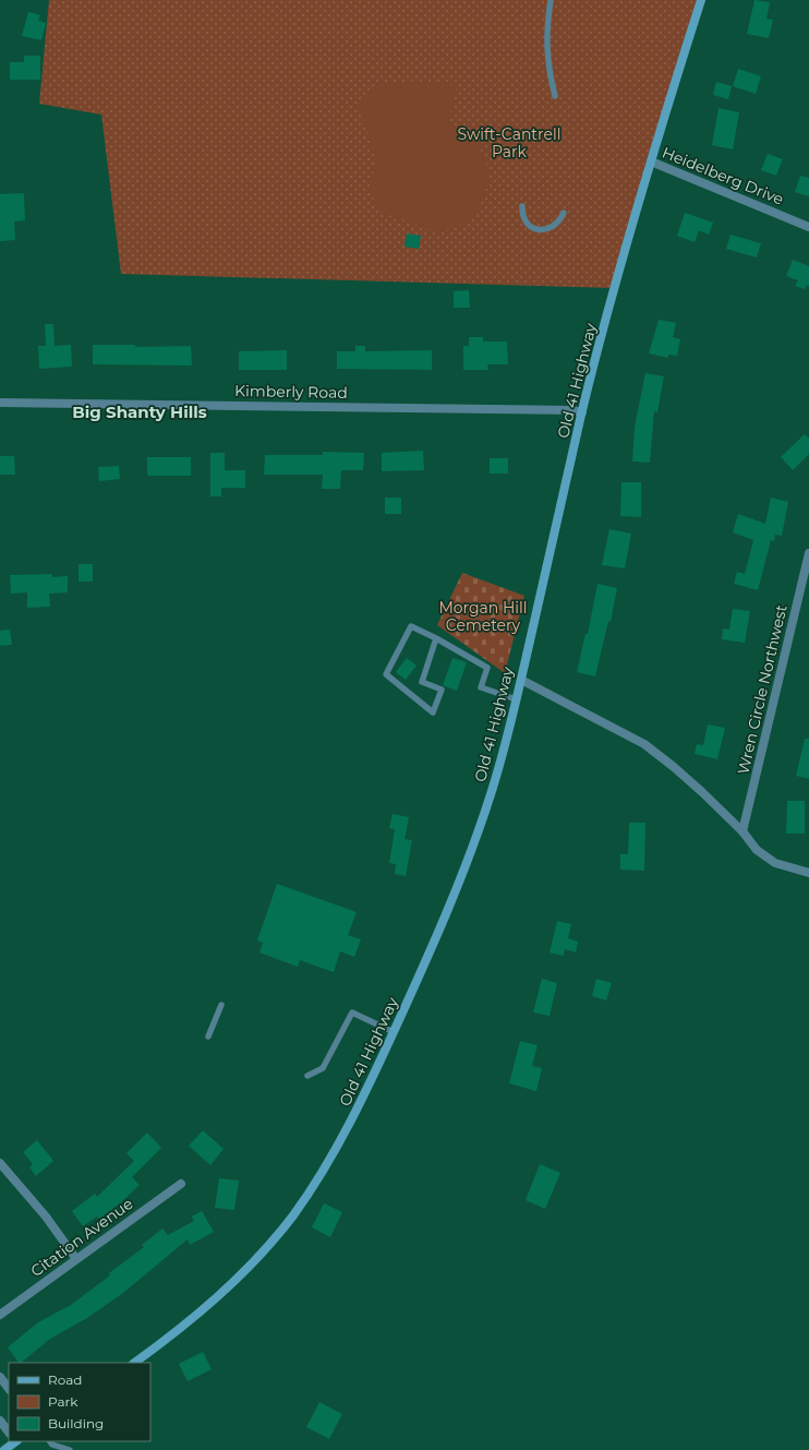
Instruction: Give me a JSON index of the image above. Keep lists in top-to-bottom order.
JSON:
{
  "streets": {
    "main road": ["Old 41 Highway"],
    "street": [
      "Heidelberg Drive",
      "Kimberly Road",
      "Wren Circle Northwest",
      "Citation Avenue"
    ]
  },
  "crossings": [
    ["Heidelberg Drive", "Old 41 Highway"],
    ["Old 41 Highway", "Kimberly Road"]
  ],
  "districts": ["Big Shanty Hills"],
  "parks": ["Swift-Cantrell Park", "Morgan Hill Cemetery"],
  "legend": ["Road", "Park", "Building"]
}
